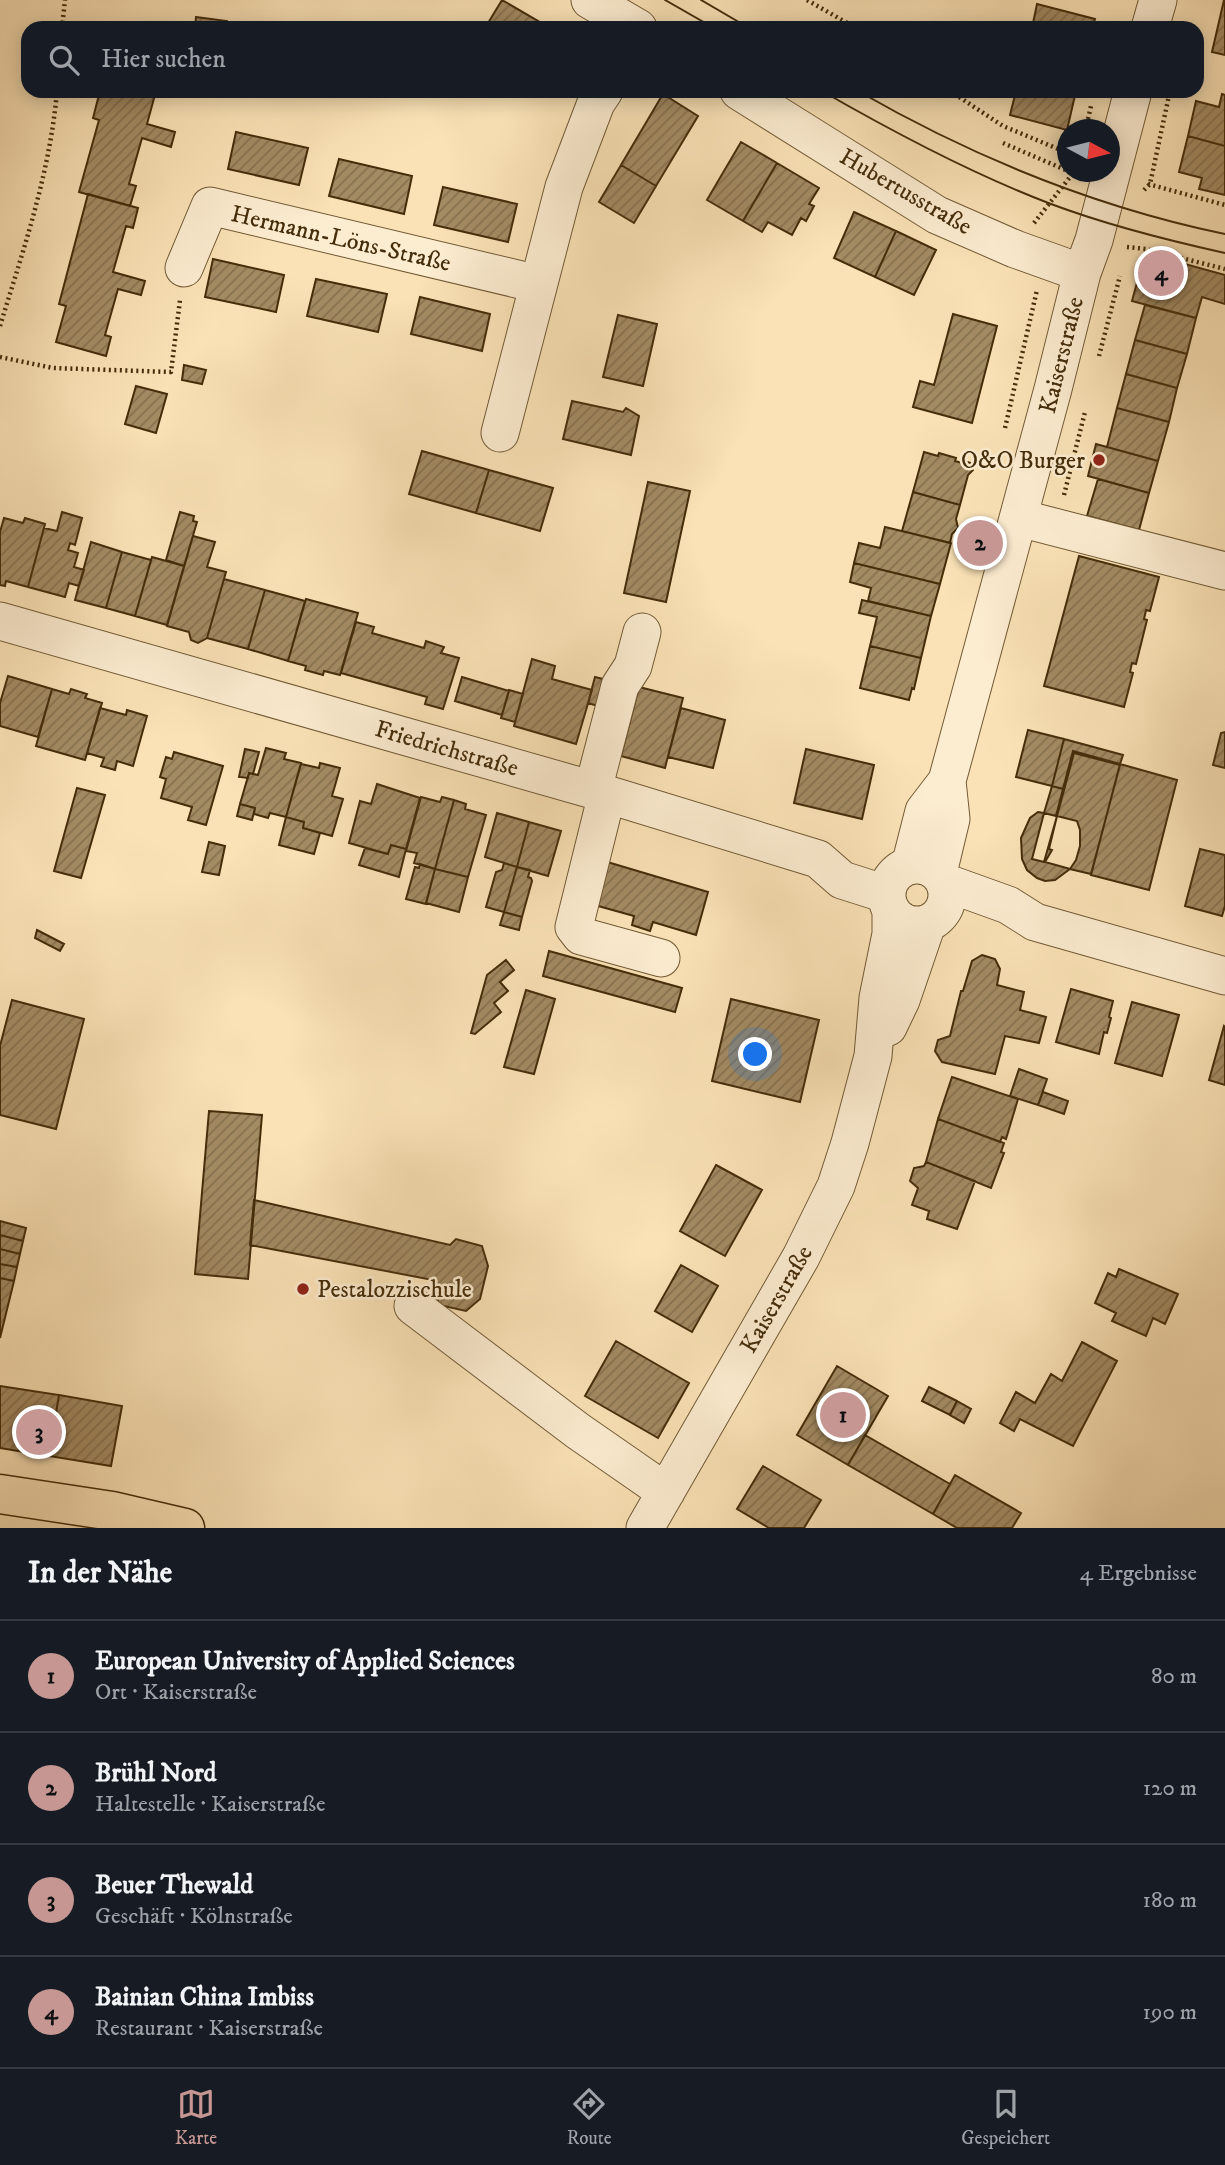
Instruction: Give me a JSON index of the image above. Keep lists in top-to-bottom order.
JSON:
{
  "streets": {
    "street": [
      "Hubertusstraße",
      "Hermann-Löns-Straße",
      "Kaiserstraße",
      "Friedrichstraße"
    ]
  },
  "crossings": [
    ["Hubertusstraße", "Kaiserstraße"],
    ["Kaiserstraße", "Friedrichstraße"]
  ],
  "places": ["O&O Burger", "Pestalozzischule"],
  "north": "right",
  "page": {
    "search": "Hier suchen",
    "pins": [
      "4",
      "2",
      "1",
      "3"
    ],
    "heading": ["In der Nähe", "4 Ergebnisse"],
    "list": [
      {
        "mark": "1",
        "name": "European University of Applied Sciences",
        "note": "Ort · Kaiserstraße",
        "value": "80 m"
      },
      {
        "mark": "2",
        "name": "Brühl Nord",
        "note": "Haltestelle · Kaiserstraße",
        "value": "120 m"
      },
      {
        "mark": "3",
        "name": "Beuer Thewald",
        "note": "Geschäft · Kölnstraße",
        "value": "180 m"
      },
      {
        "mark": "4",
        "name": "Bainian China Imbiss",
        "note": "Restaurant · Kaiserstraße",
        "value": "190 m"
      }
    ],
    "nav": ["Karte", "Route", "Gespeichert"]
  }
}
